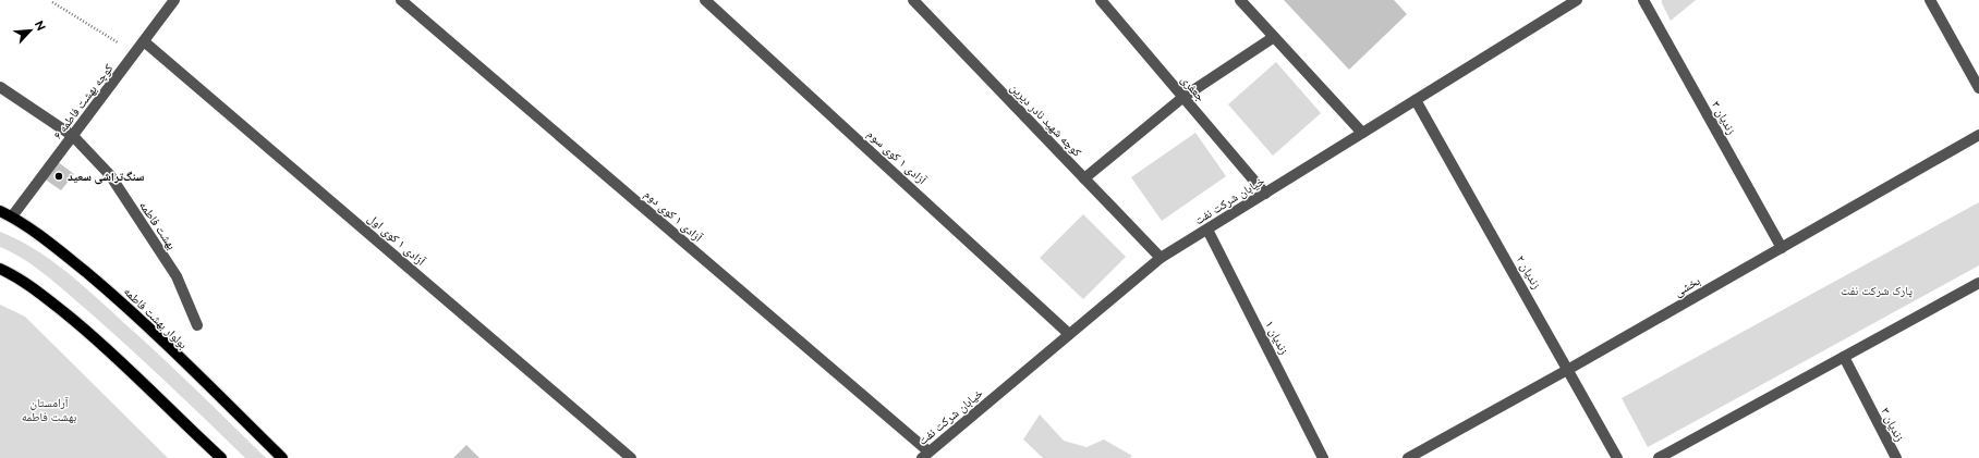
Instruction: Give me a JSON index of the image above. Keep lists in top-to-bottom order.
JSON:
{
  "streets": {
    "main road": ["بولوار بهشت فاطمه"],
    "street": [
      "جعفری",
      "کوچه بهشت فاطمه ۶",
      "زندیان ۳",
      "کوچه شهید نادر دیرین",
      "آزادی ۱ کوی سوم",
      "خیابان شرکت نفت",
      "آزادی ۱ کوی دوم",
      "بهشت فاطمه",
      "آزادی ۱ کوی اول",
      "زندیان ۲",
      "بخشی",
      "زندیان ۱"
    ]
  },
  "crossings": [
    ["جعفری", "خیابان شرکت نفت"],
    ["کوچه بهشت فاطمه ۶", "بهشت فاطمه"],
    ["کوچه بهشت فاطمه ۶", "آزادی ۱ کوی اول"],
    ["کوچه بهشت فاطمه ۶", "بولوار بهشت فاطمه"],
    ["زندیان ۳", "بخشی"],
    ["کوچه شهید نادر دیرین", "خیابان شرکت نفت"],
    ["آزادی ۱ کوی سوم", "خیابان شرکت نفت"],
    ["خیابان شرکت نفت", "آزادی ۱ کوی دوم"],
    ["خیابان شرکت نفت", "زندیان ۲"],
    ["خیابان شرکت نفت", "زندیان ۱"],
    ["زندیان ۲", "بخشی"]
  ],
  "parks": ["پارک شرکت نفت", "آرامستان بهشت فاطمه"],
  "places": ["سنگ‌تراشی سعید"],
  "north": "top right"
}
